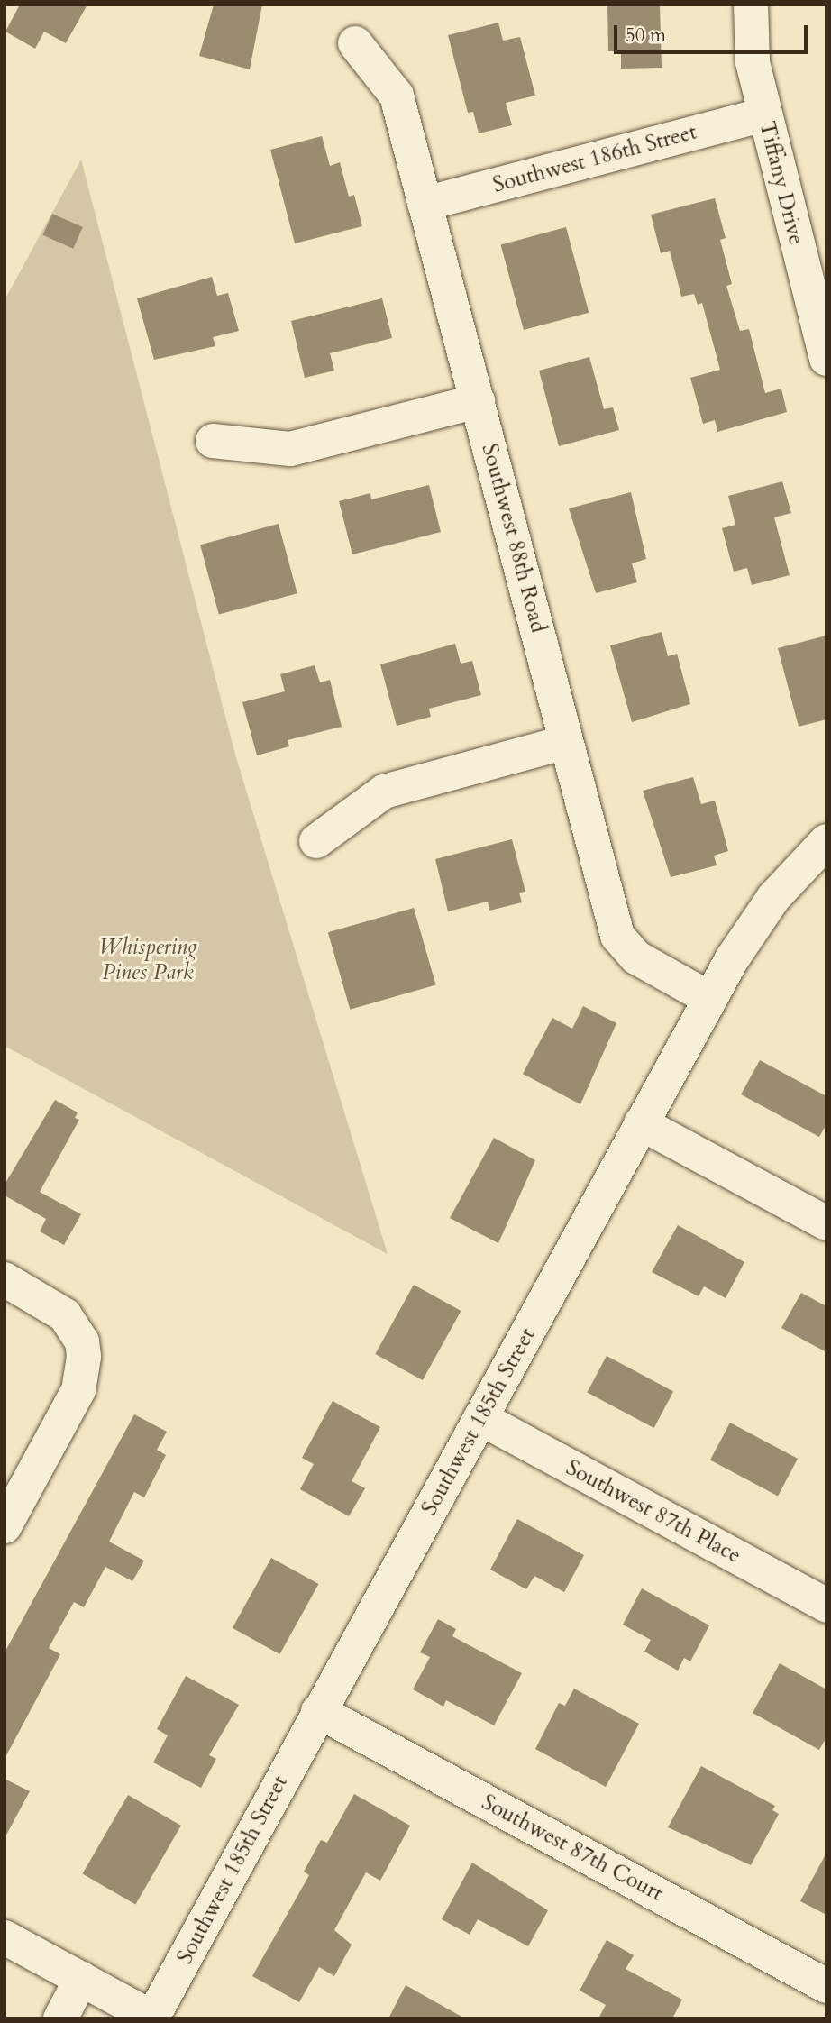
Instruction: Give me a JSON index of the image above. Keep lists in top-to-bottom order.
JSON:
{
  "streets": {
    "street": [
      "Southwest 186th Street",
      "Tiffany Drive",
      "Southwest 88th Road",
      "Southwest 185th Street",
      "Southwest 87th Place",
      "Southwest 87th Court"
    ]
  },
  "crossings": [
    ["Southwest 186th Street", "Tiffany Drive"],
    ["Southwest 186th Street", "Southwest 88th Road"],
    ["Southwest 88th Road", "Southwest 185th Street"],
    ["Southwest 185th Street", "Southwest 87th Place"],
    ["Southwest 185th Street", "Southwest 87th Court"]
  ],
  "parks": ["Whispering Pines Park"],
  "scale_bar": "50 m"
}
